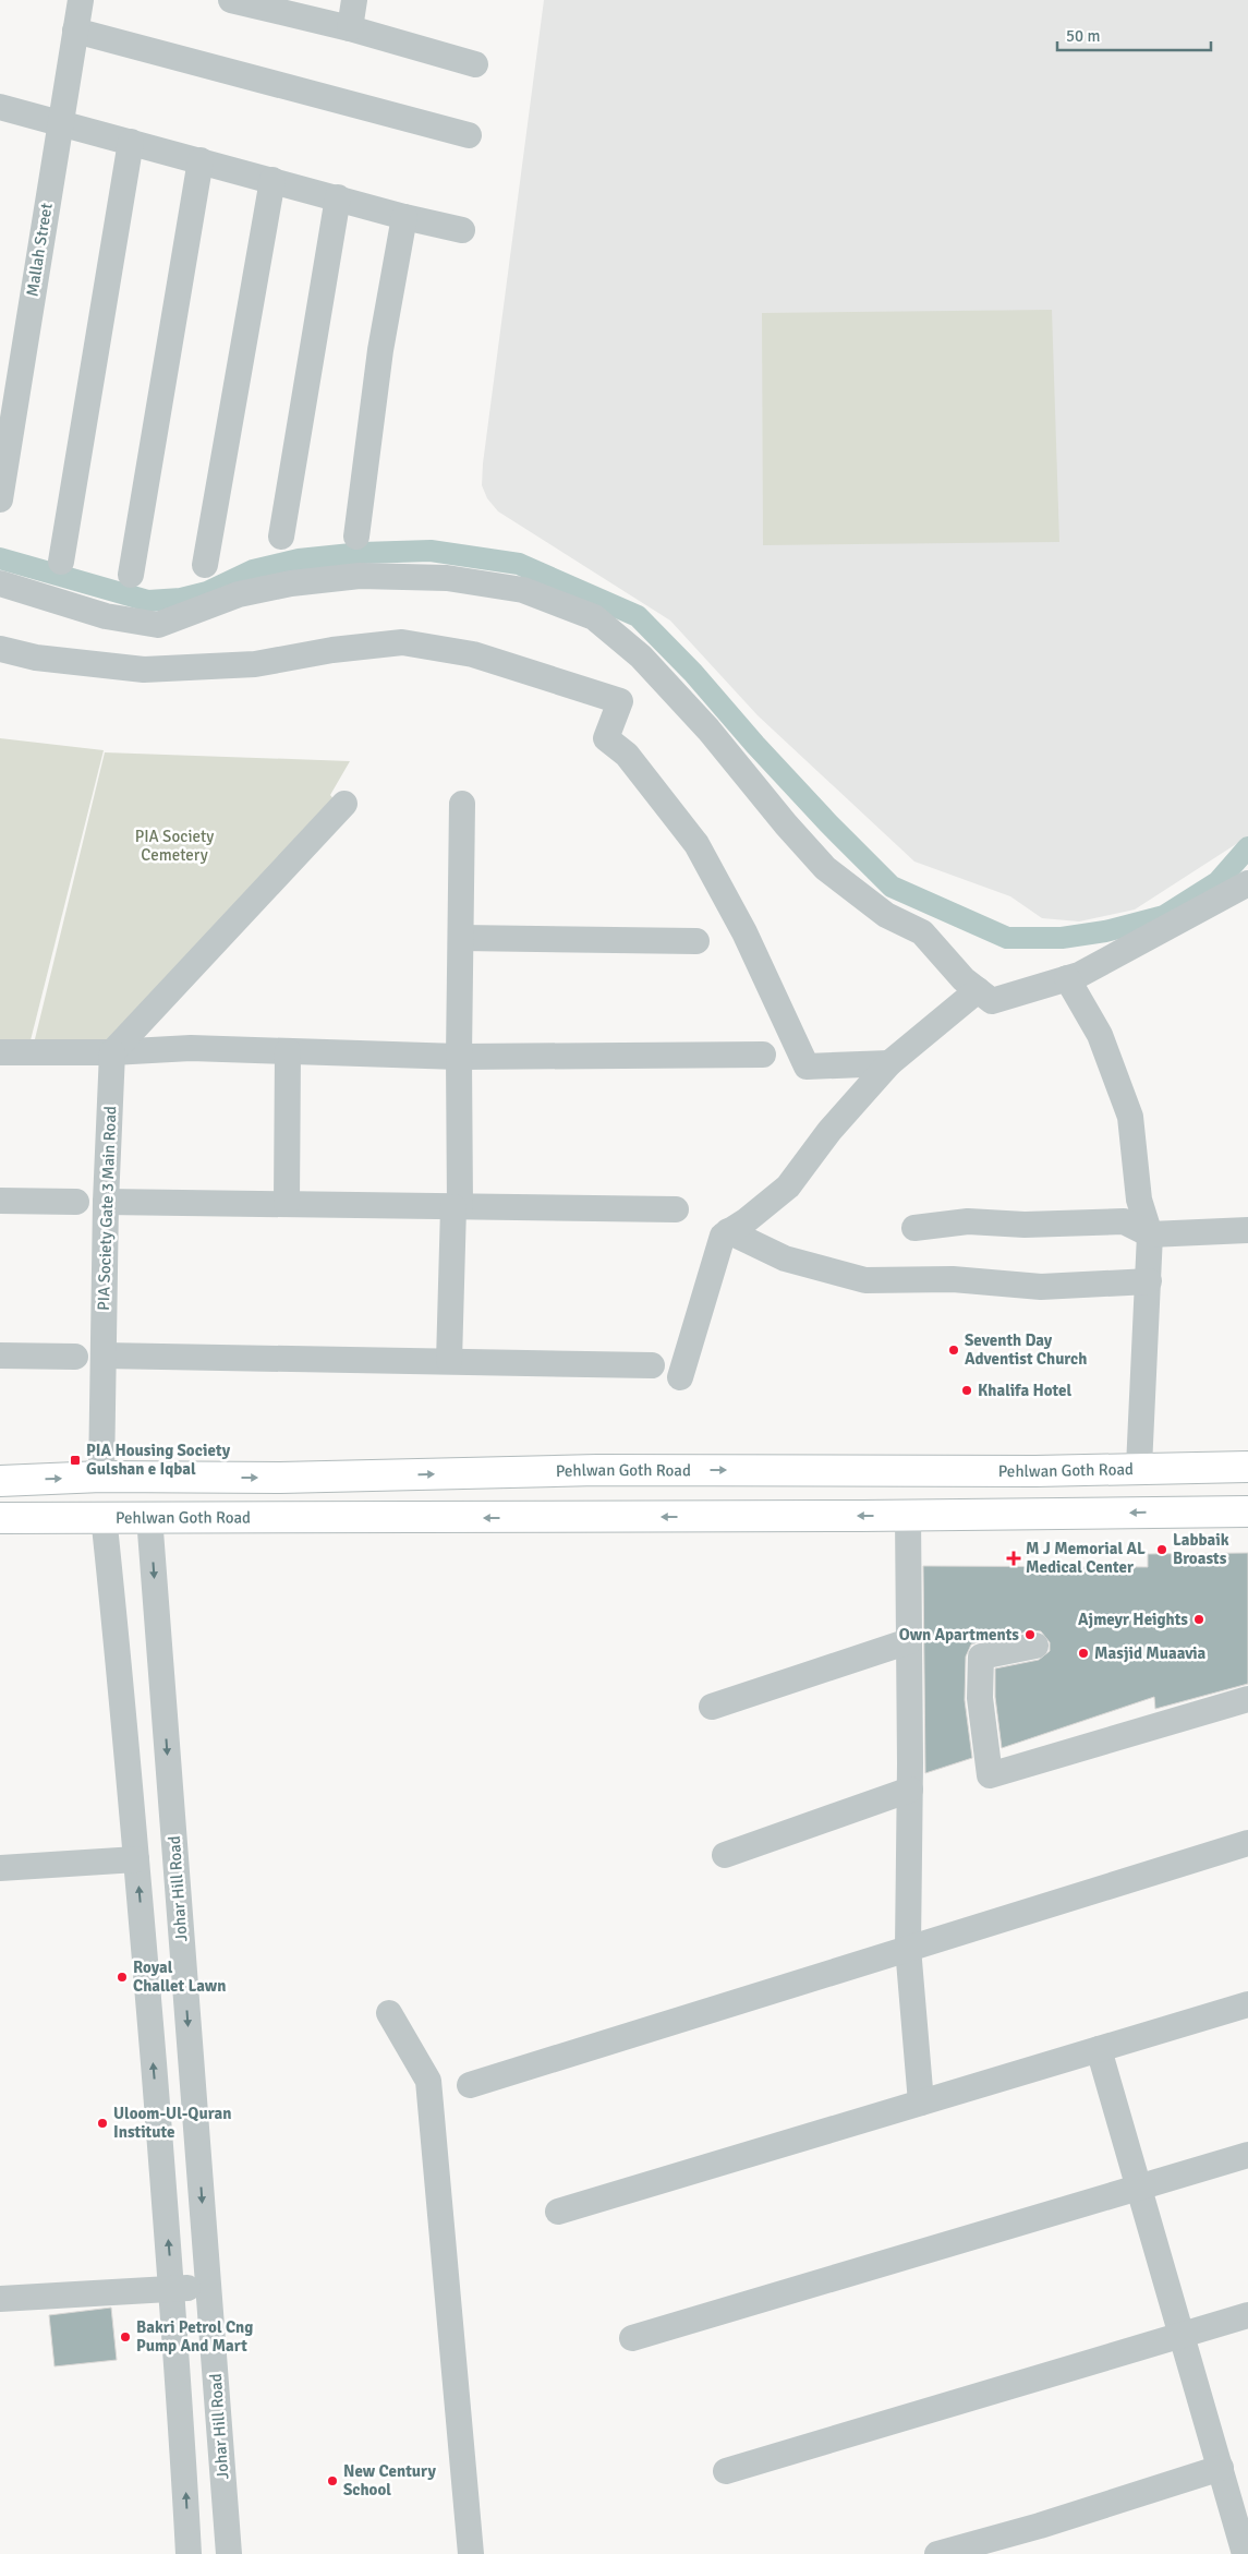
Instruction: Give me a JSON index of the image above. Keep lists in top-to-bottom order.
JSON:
{
  "streets": {
    "main road": ["Pehlwan Goth Road"],
    "street": ["Mallah Street", "PIA Society Gate 3 Main Road", "Johar Hill Road"]
  },
  "crossings": [
    ["PIA Society Gate 3 Main Road", "Pehlwan Goth Road"],
    ["Pehlwan Goth Road", "Johar Hill Road"]
  ],
  "parks": ["PIA Society Cemetery"],
  "places": {
    "other": [
      "Seventh Day Adventist Church",
      "Khalifa Hotel",
      "Labbaik Broasts",
      "Ajmeyr Heights",
      "Own Apartments",
      "Masjid Muaavia",
      "Royal Challet Lawn",
      "Uloom-Ul-Quran Institute",
      "Bakri Petrol Cng Pump And Mart",
      "New Century School"
    ],
    "transit": ["PIA Housing Society Gulshan e Iqbal"],
    "health": ["M J Memorial AL Medical Center"]
  },
  "scale_bar": "50 m"
}
